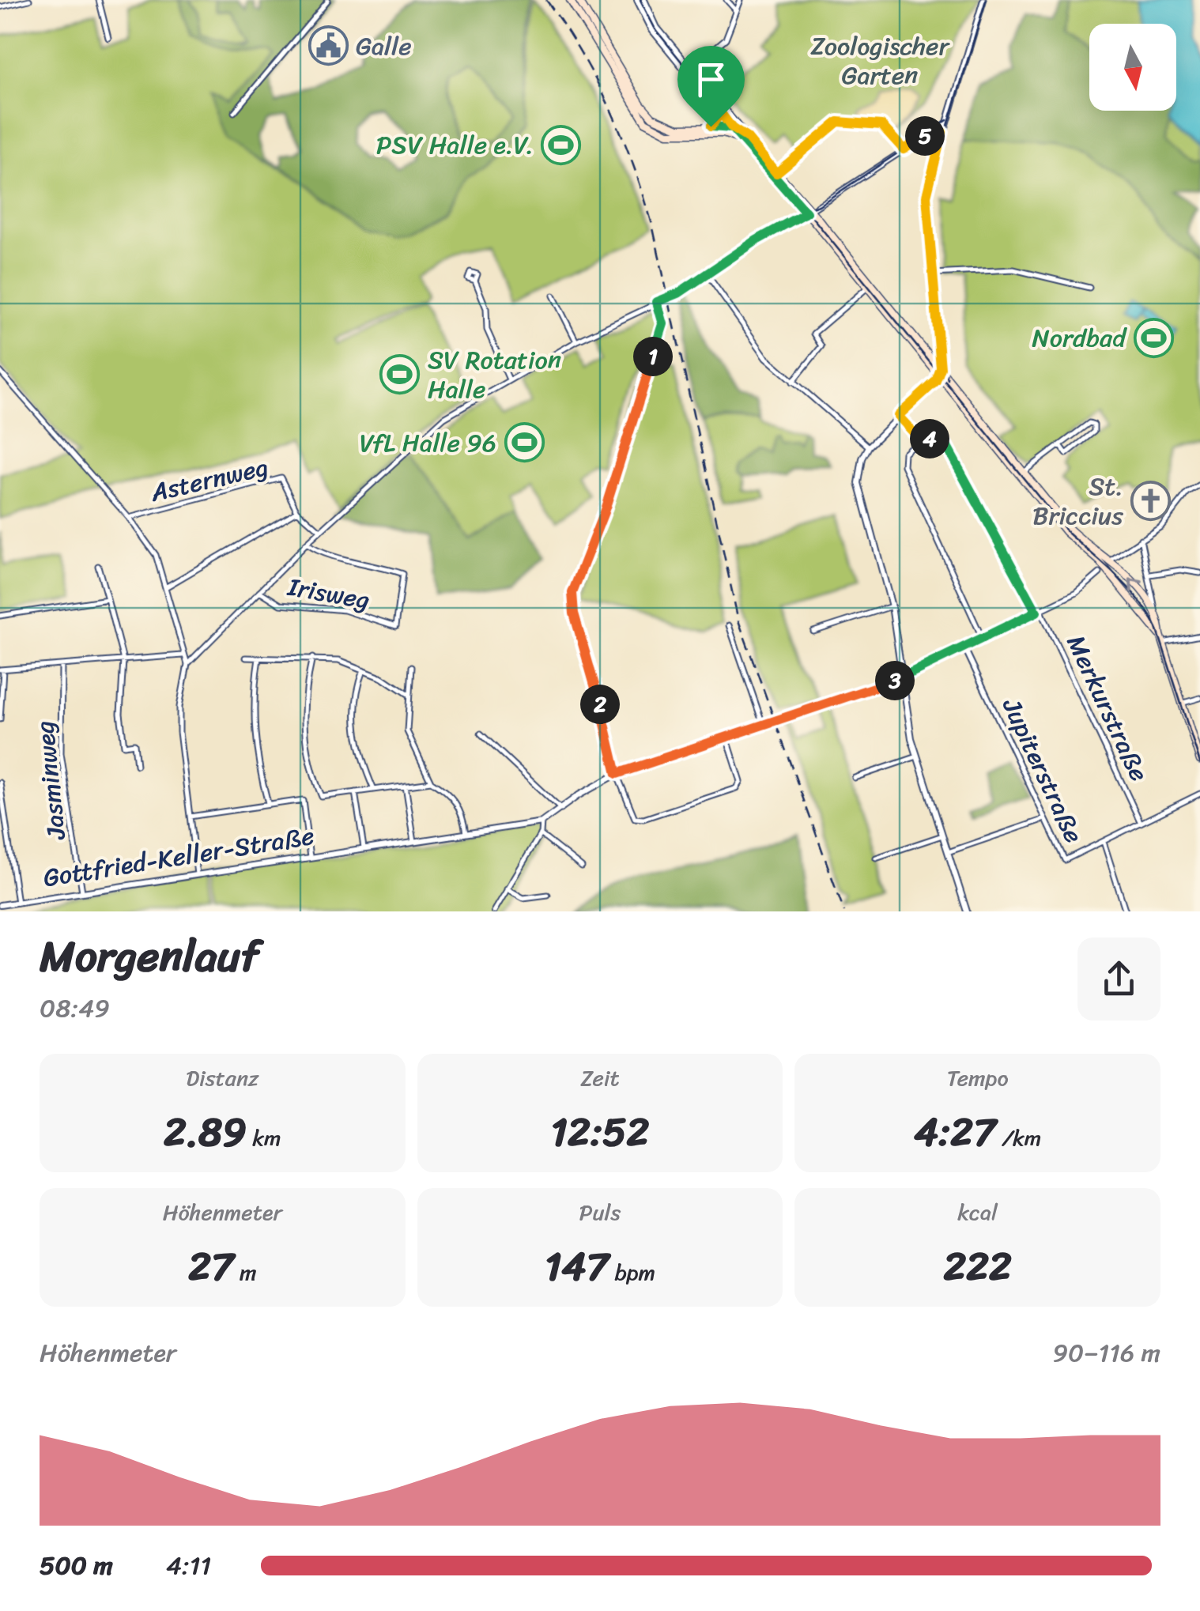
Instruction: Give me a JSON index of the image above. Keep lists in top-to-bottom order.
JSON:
{
  "streets": {
    "street": [
      "Asternweg",
      "Irisweg",
      "Merkurstraße",
      "Jupiterstraße",
      "Jasminweg",
      "Gottfried-Keller-Straße"
    ]
  },
  "crossings": [
    ["Merkurstraße", "Jupiterstraße"],
    ["Jasminweg", "Gottfried-Keller-Straße"]
  ],
  "parks": ["Zoologischer Garten"],
  "places": {
    "public building": ["Galle"],
    "sports": [
      "PSV Halle e.V.",
      "Nordbad",
      "SV Rotation Halle",
      "VfL Halle 96"
    ],
    "church": ["St. Briccius"]
  },
  "north": "bottom",
  "page": {
    "pins": [
      "5",
      "1",
      "4",
      "3",
      "2"
    ],
    "heading": ["Morgenlauf", "08:49"],
    "stats": [
      ["Distanz", "2.89 km"],
      ["Zeit", "12:52"],
      ["Tempo", "4:27 /km"],
      ["Höhenmeter", "27 m"],
      ["Puls", "147 bpm"],
      ["kcal", "222"]
    ],
    "chart": ["Höhenmeter", "90–116 m"],
    "list": [
      {
        "name": "500 m",
        "note": "4:11"
      }
    ]
  }
}
